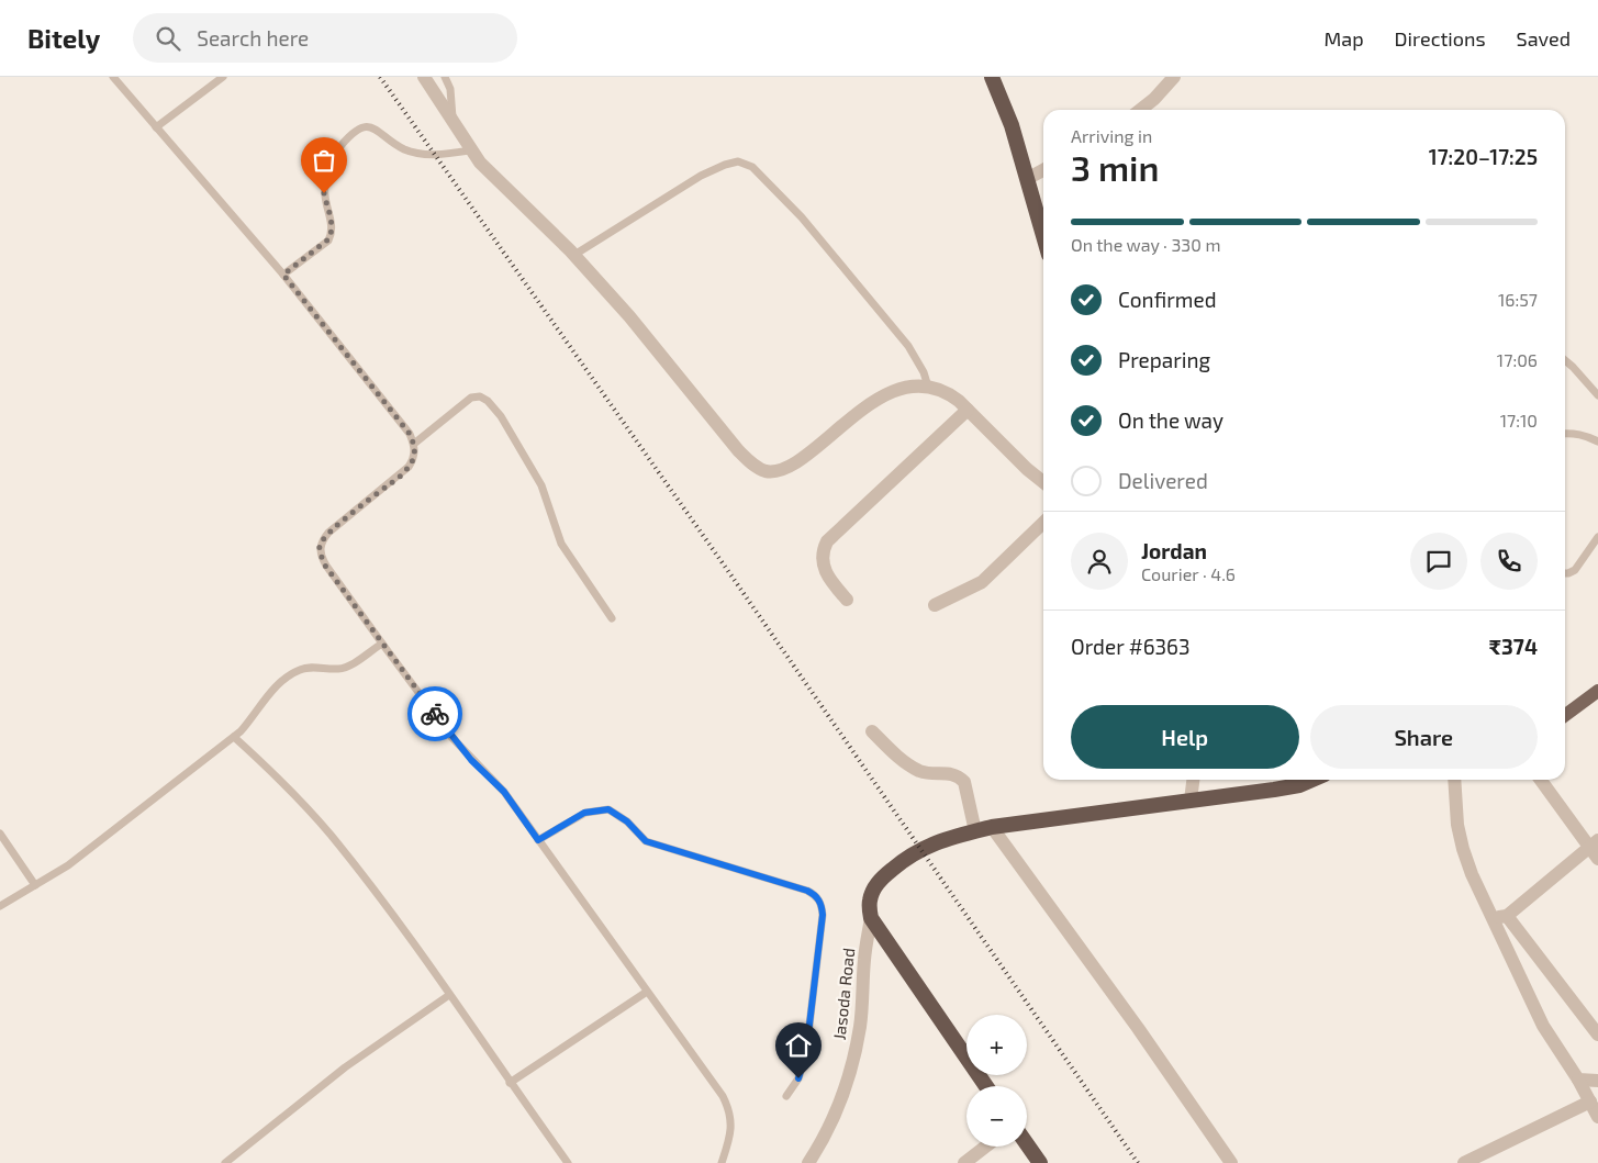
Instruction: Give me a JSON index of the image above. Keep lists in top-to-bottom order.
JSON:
{
  "streets": {
    "street": ["Jasoda Road"]
  },
  "page": {
    "header": "Bitely",
    "search": "Search here",
    "nav": ["Map", "Directions", "Saved"],
    "heading": ["3 min", "Arriving in", "17:20–17:25"],
    "panel": [
      "Jordan",
      "Courier · 4.6",
      "Order #6363",
      "₹374"
    ],
    "bar": "On the way · 330 m",
    "list": [
      ["Confirmed", "16:57"],
      ["Preparing", "17:06"],
      ["On the way", "17:10"],
      "Delivered"
    ],
    "buttons": ["Help", "Share"],
    "map_buttons": ["+", "−"]
  }
}
